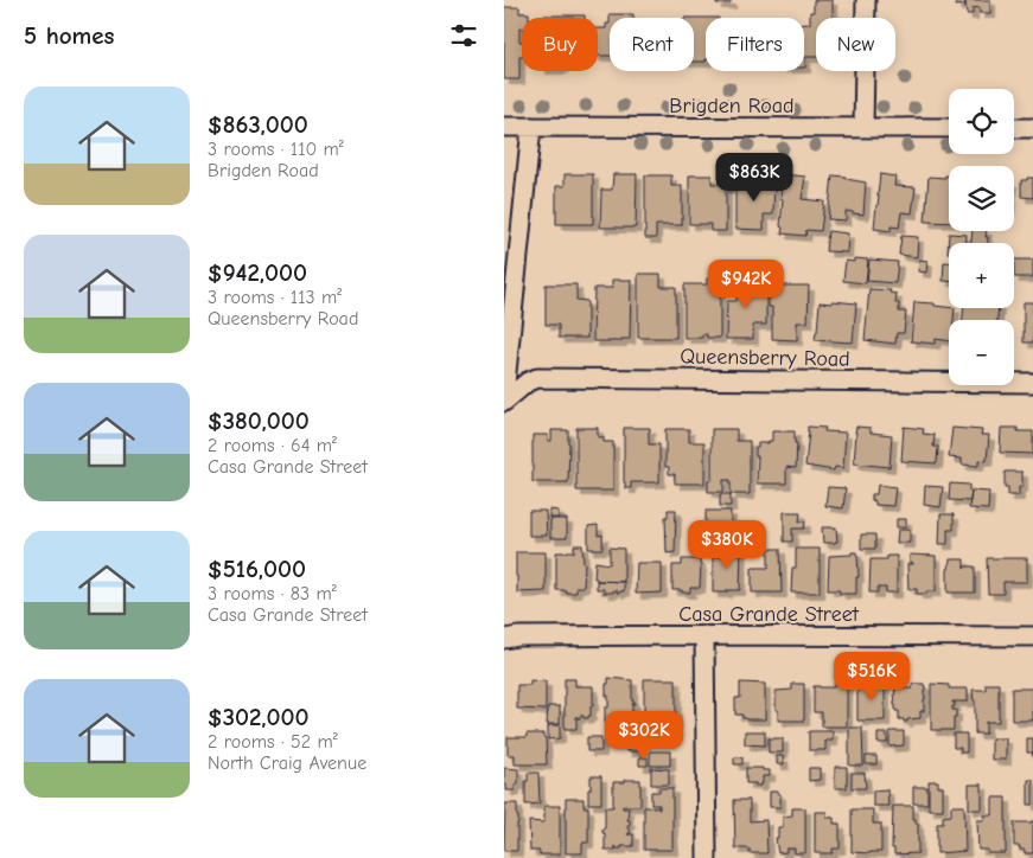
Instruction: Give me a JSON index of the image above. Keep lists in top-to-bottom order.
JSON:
{
  "streets": {
    "street": ["Brigden Road", "Queensberry Road", "Casa Grande Street"]
  },
  "page": {
    "heading": "5 homes",
    "chip": [
      "Buy",
      "Rent",
      "Filters",
      "New"
    ],
    "list": [
      {
        "name": "$863,000",
        "note": "3 rooms · 110 m² · Brigden Road"
      },
      {
        "name": "$942,000",
        "note": "3 rooms · 113 m² · Queensberry Road"
      },
      {
        "name": "$380,000",
        "note": "2 rooms · 64 m² · Casa Grande Street"
      },
      {
        "name": "$516,000",
        "note": "3 rooms · 83 m² · Casa Grande Street"
      },
      {
        "name": "$302,000",
        "note": "2 rooms · 52 m² · North Craig Avenue"
      }
    ],
    "map_buttons": ["+", "−"],
    "price": [
      "$863K",
      "$942K",
      "$380K",
      "$516K",
      "$302K"
    ]
  }
}
